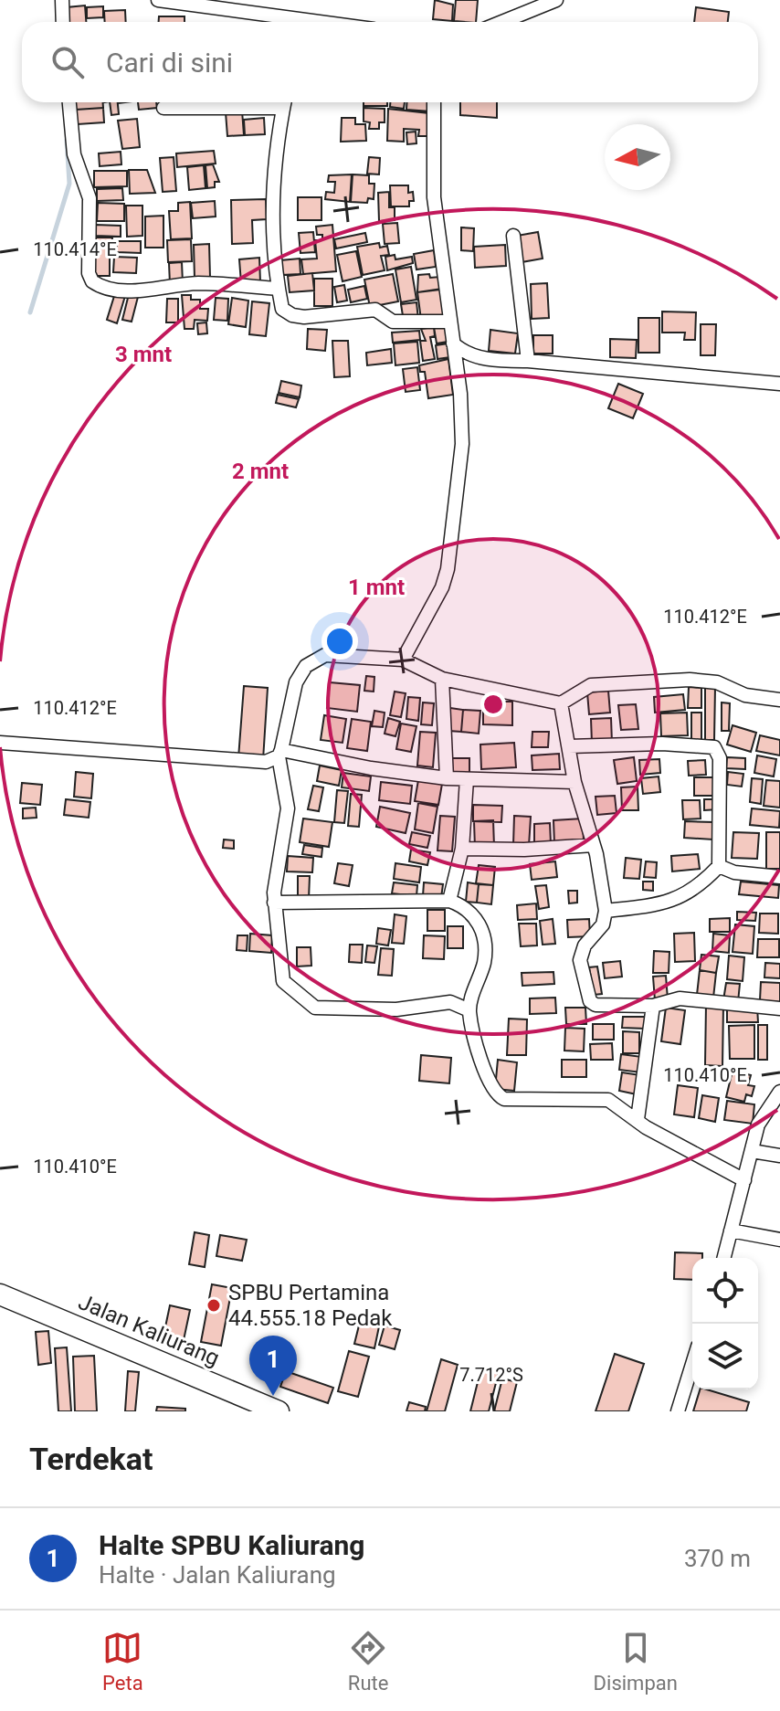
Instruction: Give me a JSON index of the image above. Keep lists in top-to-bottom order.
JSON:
{
  "streets": {
    "main road": ["Jalan Kaliurang"]
  },
  "places": ["SPBU Pertamina 44.555.18 Pedak"],
  "north": "left",
  "page": {
    "search": "Cari di sini",
    "pins": "1",
    "heading": "Terdekat",
    "list": [
      {
        "mark": "1",
        "name": "Halte SPBU Kaliurang",
        "note": "Halte · Jalan Kaliurang",
        "value": "370 m"
      }
    ],
    "nav": ["Peta", "Rute", "Disimpan"]
  },
  "coordinates": [
    "110.414°E",
    "110.412°E",
    "110.410°E",
    "7.712°S"
  ],
  "rings": ["3 mnt", "2 mnt", "1 mnt"]
}
